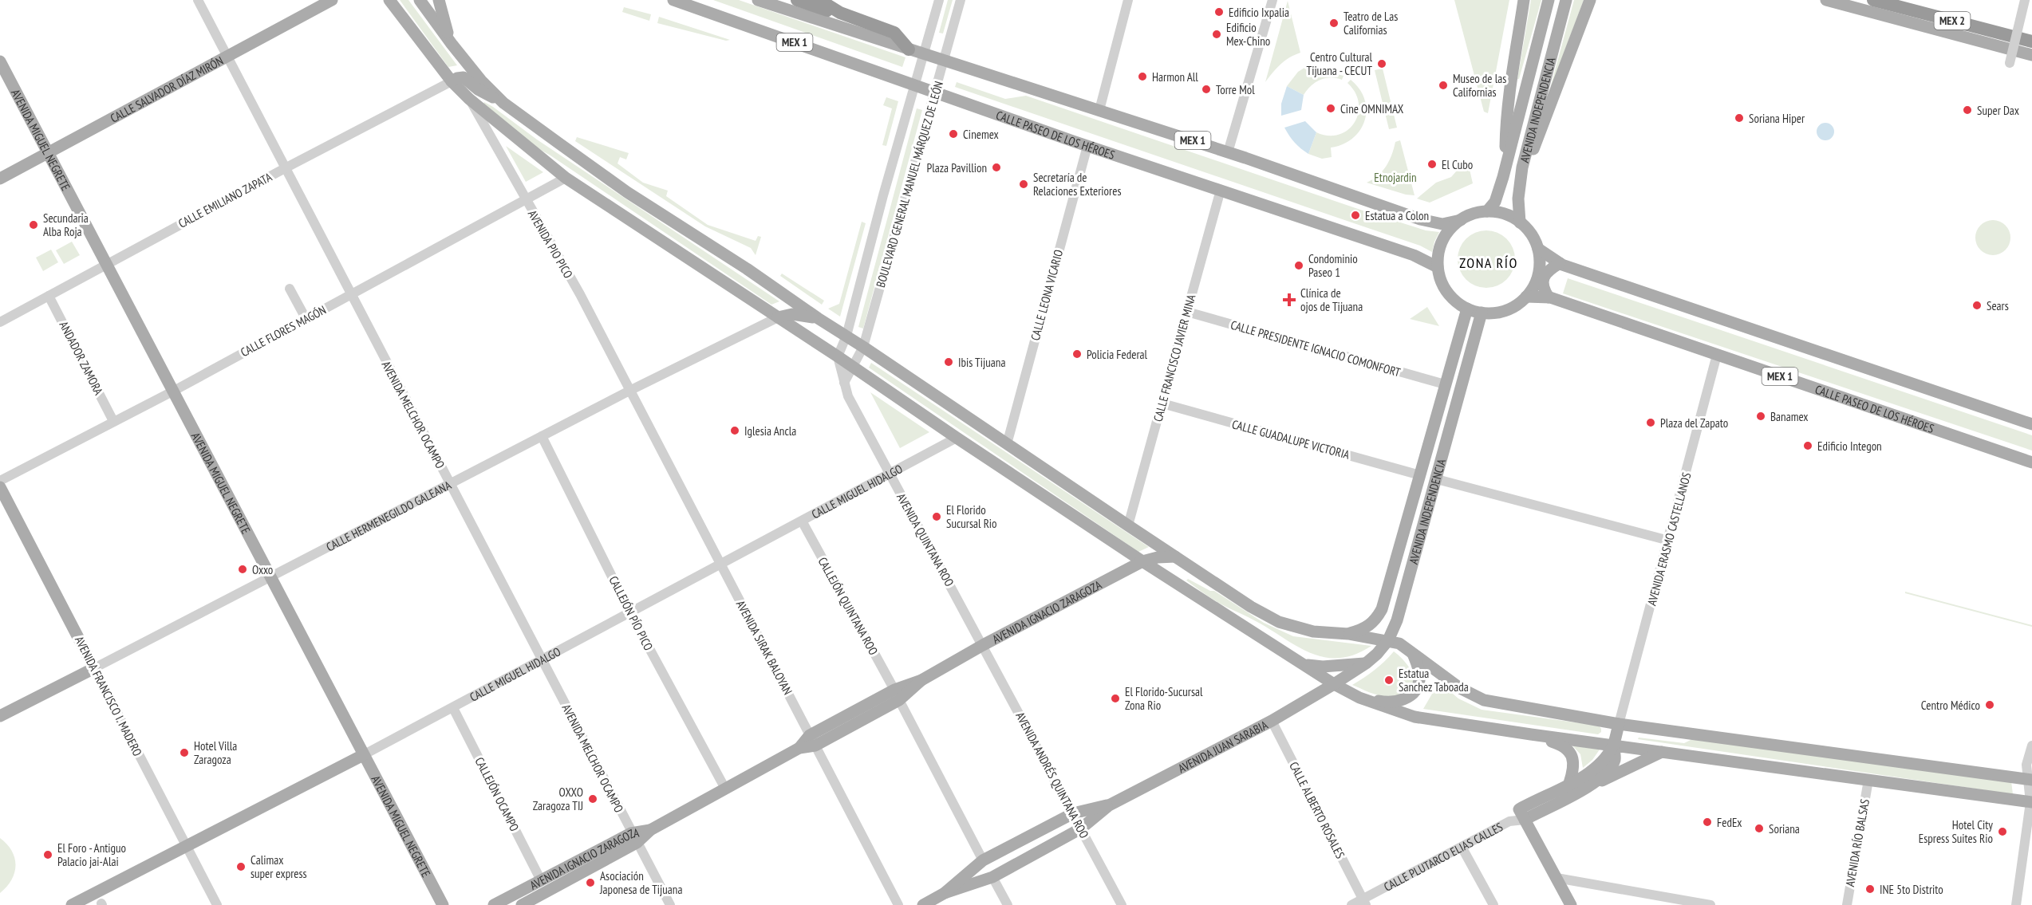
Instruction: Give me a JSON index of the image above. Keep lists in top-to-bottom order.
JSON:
{
  "streets": {
    "highway": ["MEX 2"],
    "main road": [
      "MEX 1",
      "CALLE SALVADOR DÍAZ MIRÓN",
      "AVENIDA INDEPENDENCIA",
      "CALLE PASEO DE LOS HÉROES",
      "AVENIDA MIGUEL NEGRETE",
      "CALLE MIGUEL HIDALGO",
      "CALLE HERMENEGILDO GALEANA",
      "AVENIDA IGNACIO ZARAGOZA",
      "AVENIDA FRANCISCO I. MADERO",
      "AVENIDA JUAN SARABIA",
      "CALLE PLUTARCO ELIAS CALLES"
    ],
    "street": [
      "BOULEVARD GENERAL MANUEL MÁRQUEZ DE LEÓN",
      "CALLE EMILIANO ZAPATA",
      "AVENIDA PIO PICO",
      "CALLE LEONA VICARIO",
      "CALLE FLORES MAGÓN",
      "CALLE PRESIDENTE IGNACIO COMONFORT",
      "ANDADOR ZAMORA",
      "CALLE FRANCISCO JAVIER MINA",
      "AVENIDA MELCHOR OCAMPO",
      "CALLE GUADALUPE VICTORIA",
      "AVENIDA ERASMO CASTELLANOS",
      "AVENIDA QUINTANA ROO",
      "CALLEJÓN QUINTANA ROO",
      "CALLEJÓN PÍO PICO",
      "AVENIDA SIRAK BALOYAN",
      "AVENIDA ANDRÉS QUINTANA ROO",
      "CALLEJÓN OCAMPO",
      "CALLE ALBERTO ROSALES",
      "AVENIDA RÍO BALSAS"
    ]
  },
  "crossings": [
    ["MEX 1", "AVENIDA INDEPENDENCIA"],
    ["MEX 1", "CALLE PASEO DE LOS HÉROES"],
    ["MEX 1", "BOULEVARD GENERAL MANUEL MÁRQUEZ DE LEÓN"],
    ["CALLE SALVADOR DÍAZ MIRÓN", "AVENIDA MIGUEL NEGRETE"],
    ["CALLE SALVADOR DÍAZ MIRÓN", "AVENIDA MELCHOR OCAMPO"],
    ["AVENIDA INDEPENDENCIA", "CALLE PASEO DE LOS HÉROES"],
    ["AVENIDA INDEPENDENCIA", "CALLE PRESIDENTE IGNACIO COMONFORT"],
    ["AVENIDA INDEPENDENCIA", "CALLE GUADALUPE VICTORIA"],
    ["AVENIDA INDEPENDENCIA", "AVENIDA JUAN SARABIA"],
    ["CALLE PASEO DE LOS HÉROES", "BOULEVARD GENERAL MANUEL MÁRQUEZ DE LEÓN"],
    ["CALLE PASEO DE LOS HÉROES", "CALLE LEONA VICARIO"],
    ["CALLE PASEO DE LOS HÉROES", "CALLE FRANCISCO JAVIER MINA"],
    ["CALLE PASEO DE LOS HÉROES", "AVENIDA ERASMO CASTELLANOS"],
    ["AVENIDA MIGUEL NEGRETE", "CALLE EMILIANO ZAPATA"],
    ["AVENIDA MIGUEL NEGRETE", "CALLE FLORES MAGÓN"],
    ["AVENIDA MIGUEL NEGRETE", "CALLE MIGUEL HIDALGO"],
    ["AVENIDA MIGUEL NEGRETE", "CALLE HERMENEGILDO GALEANA"],
    ["BOULEVARD GENERAL MANUEL MÁRQUEZ DE LEÓN", "AVENIDA QUINTANA ROO"],
    ["CALLE EMILIANO ZAPATA", "ANDADOR ZAMORA"],
    ["CALLE EMILIANO ZAPATA", "AVENIDA MELCHOR OCAMPO"],
    ["AVENIDA PIO PICO", "CALLE FLORES MAGÓN"],
    ["AVENIDA PIO PICO", "CALLE HERMENEGILDO GALEANA"],
    ["AVENIDA PIO PICO", "AVENIDA SIRAK BALOYAN"],
    ["CALLE FLORES MAGÓN", "ANDADOR ZAMORA"],
    ["CALLE FLORES MAGÓN", "AVENIDA MELCHOR OCAMPO"],
    ["CALLE PRESIDENTE IGNACIO COMONFORT", "CALLE FRANCISCO JAVIER MINA"],
    ["CALLE FRANCISCO JAVIER MINA", "CALLE GUADALUPE VICTORIA"],
    ["AVENIDA MELCHOR OCAMPO", "CALLE MIGUEL HIDALGO"],
    ["AVENIDA MELCHOR OCAMPO", "CALLE HERMENEGILDO GALEANA"],
    ["AVENIDA MELCHOR OCAMPO", "AVENIDA IGNACIO ZARAGOZA"],
    ["CALLE MIGUEL HIDALGO", "AVENIDA QUINTANA ROO"],
    ["CALLE MIGUEL HIDALGO", "CALLEJÓN QUINTANA ROO"],
    ["CALLE MIGUEL HIDALGO", "CALLEJÓN PÍO PICO"],
    ["CALLE MIGUEL HIDALGO", "AVENIDA SIRAK BALOYAN"],
    ["CALLE MIGUEL HIDALGO", "AVENIDA FRANCISCO I. MADERO"],
    ["CALLE MIGUEL HIDALGO", "CALLEJÓN OCAMPO"],
    ["CALLE HERMENEGILDO GALEANA", "CALLEJÓN PÍO PICO"],
    ["CALLE HERMENEGILDO GALEANA", "AVENIDA SIRAK BALOYAN"],
    ["CALLE HERMENEGILDO GALEANA", "AVENIDA FRANCISCO I. MADERO"],
    ["AVENIDA QUINTANA ROO", "AVENIDA IGNACIO ZARAGOZA"],
    ["AVENIDA QUINTANA ROO", "AVENIDA ANDRÉS QUINTANA ROO"],
    ["CALLEJÓN QUINTANA ROO", "AVENIDA IGNACIO ZARAGOZA"],
    ["CALLEJÓN QUINTANA ROO", "AVENIDA JUAN SARABIA"],
    ["AVENIDA IGNACIO ZARAGOZA", "CALLEJÓN PÍO PICO"],
    ["AVENIDA IGNACIO ZARAGOZA", "AVENIDA SIRAK BALOYAN"],
    ["AVENIDA IGNACIO ZARAGOZA", "AVENIDA ANDRÉS QUINTANA ROO"],
    ["AVENIDA IGNACIO ZARAGOZA", "CALLEJÓN OCAMPO"],
    ["AVENIDA JUAN SARABIA", "AVENIDA ANDRÉS QUINTANA ROO"],
    ["AVENIDA JUAN SARABIA", "CALLE ALBERTO ROSALES"],
    ["CALLE ALBERTO ROSALES", "CALLE PLUTARCO ELIAS CALLES"]
  ],
  "districts": ["ZONA RÍO"],
  "parks": ["Etnojardin"],
  "places": {
    "other": [
      "Edificio Ixpalia",
      "Teatro de Las Californias",
      "Edificio Mex-Chino",
      "Centro Cultural Tijuana - CECUT",
      "Harmon All",
      "Museo de las Californias",
      "Torre Mol",
      "Cine OMNIMAX",
      "Super Dax",
      "Soriana Hiper",
      "Cinemex",
      "El Cubo",
      "Plaza Pavillion",
      "Secretaría de Relaciones Exteriores",
      "Estatua a Colon",
      "Secundaria Alba Roja",
      "Condominio Paseo 1",
      "Sears",
      "Policia Federal",
      "Ibis Tijuana",
      "Banamex",
      "Plaza del Zapato",
      "Iglesia Ancla",
      "Edificio Integon",
      "El Florido Sucursal Rio",
      "Oxxo",
      "Estatua Sanchez Taboada",
      "El Florido-Sucursal Zona Rio",
      "Centro Médico",
      "Hotel Villa Zaragoza",
      "OXXO Zaragoza TIJ",
      "FedEx",
      "Soriana",
      "Hotel City Espress Suites Rio",
      "El Foro - Antiguo Palacio jai-Alai",
      "Calimax super express",
      "Asociación Japonesa de Tijuana",
      "INE 5to Distrito"
    ],
    "health": ["Clínica de ojos de Tijuana"]
  }
}
